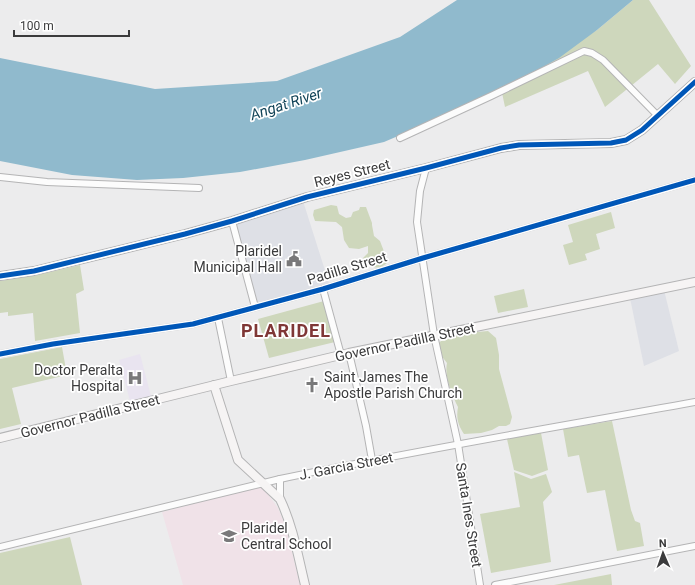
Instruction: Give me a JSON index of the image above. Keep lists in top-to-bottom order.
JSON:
{
  "streets": {
    "street": [
      "Reyes Street",
      "Padilla Street",
      "Governor Padilla Street",
      "J. Garcia Street",
      "Santa Ines Street"
    ]
  },
  "crossings": [
    ["Reyes Street", "Santa Ines Street"],
    ["Padilla Street", "Santa Ines Street"],
    ["Governor Padilla Street", "Santa Ines Street"],
    ["J. Garcia Street", "Santa Ines Street"]
  ],
  "districts": ["PLARIDEL"],
  "water": ["Angat River"],
  "places": {
    "public building": ["Plaridel Municipal Hall"],
    "hospital": ["Doctor Peralta Hospital"],
    "church": ["Saint James The Apostle Parish Church"],
    "school or university": ["Plaridel Central School"]
  },
  "scale_bar": "100 m",
  "north": "top"
}
